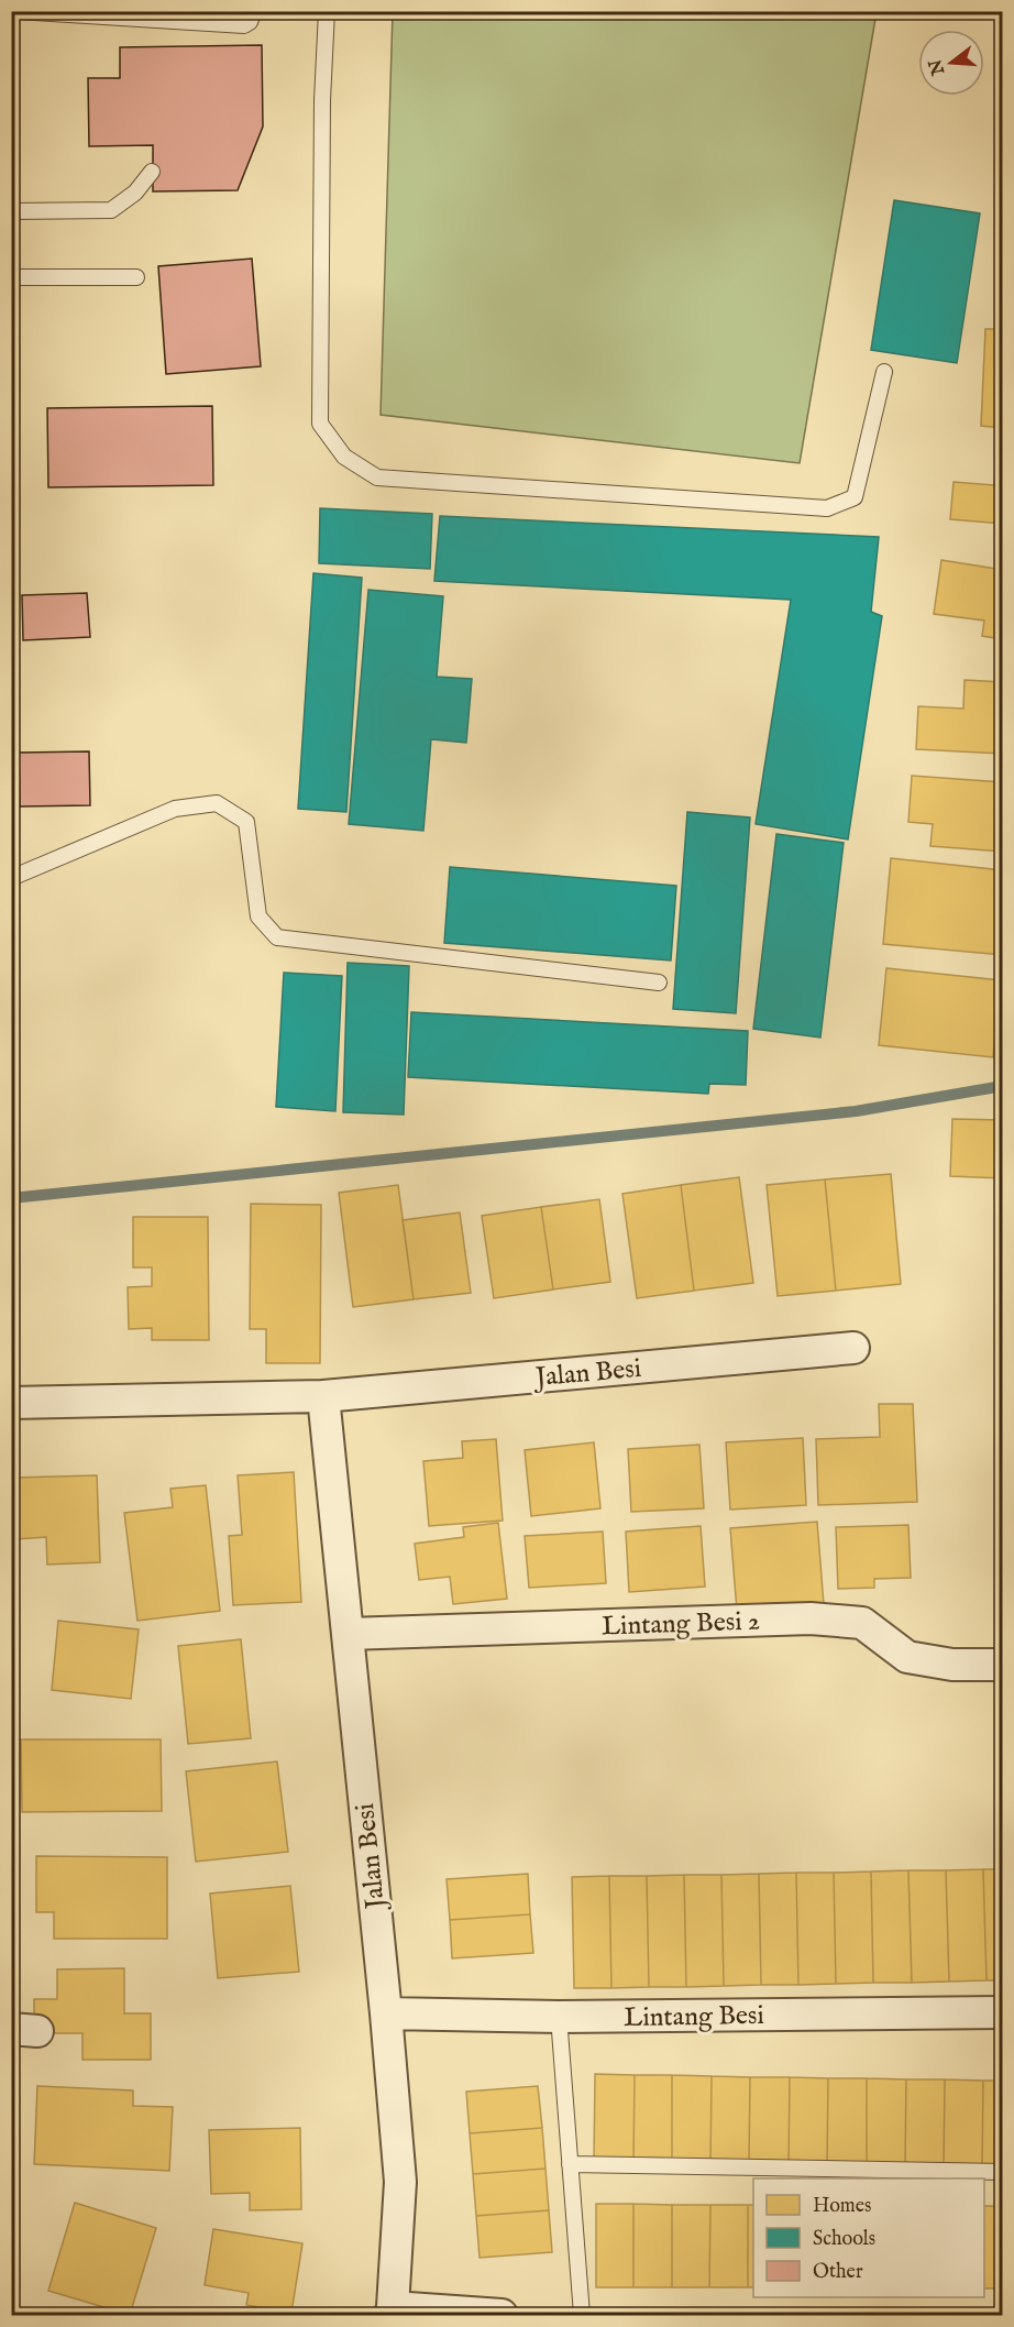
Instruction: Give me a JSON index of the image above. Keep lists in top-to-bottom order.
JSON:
{
  "streets": {
    "street": ["Jalan Besi", "Lintang Besi 2", "Lintang Besi"]
  },
  "crossings": [
    ["Jalan Besi", "Lintang Besi 2"],
    ["Jalan Besi", "Lintang Besi"]
  ],
  "legend": ["Homes", "Schools", "Other"],
  "north": "left"
}
